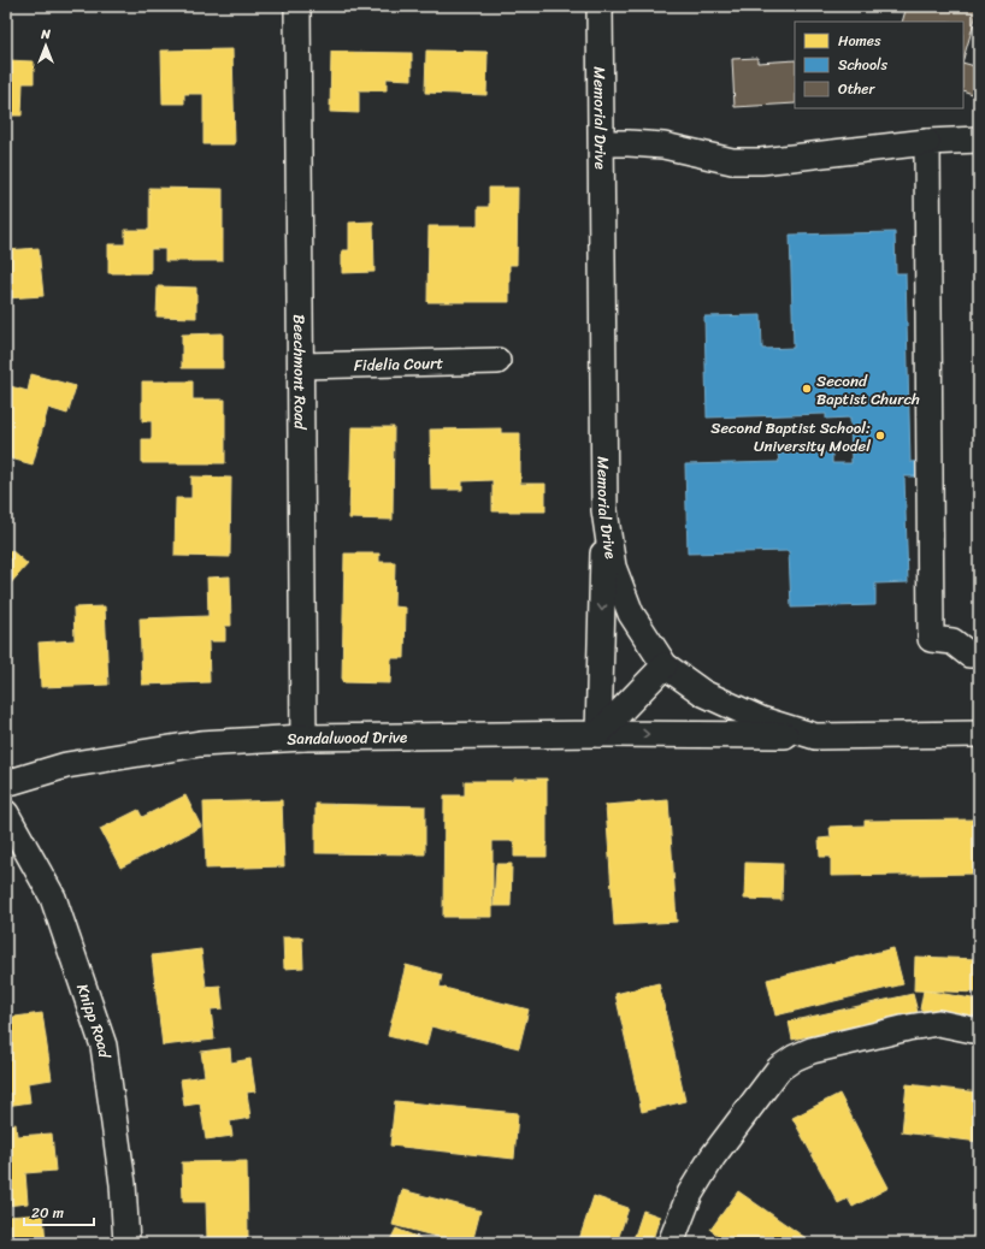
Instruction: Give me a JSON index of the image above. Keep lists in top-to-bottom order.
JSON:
{
  "streets": {
    "street": [
      "Memorial Drive",
      "Fidelia Court",
      "Beechmont Road",
      "Sandalwood Drive",
      "Knipp Road"
    ]
  },
  "crossings": [
    ["Memorial Drive", "Sandalwood Drive"],
    ["Fidelia Court", "Beechmont Road"],
    ["Beechmont Road", "Sandalwood Drive"]
  ],
  "places": ["Second Baptist Church", "Second Baptist School: University Model"],
  "legend": ["Homes", "Schools", "Other"],
  "scale_bar": "20 m",
  "north": "top"
}
